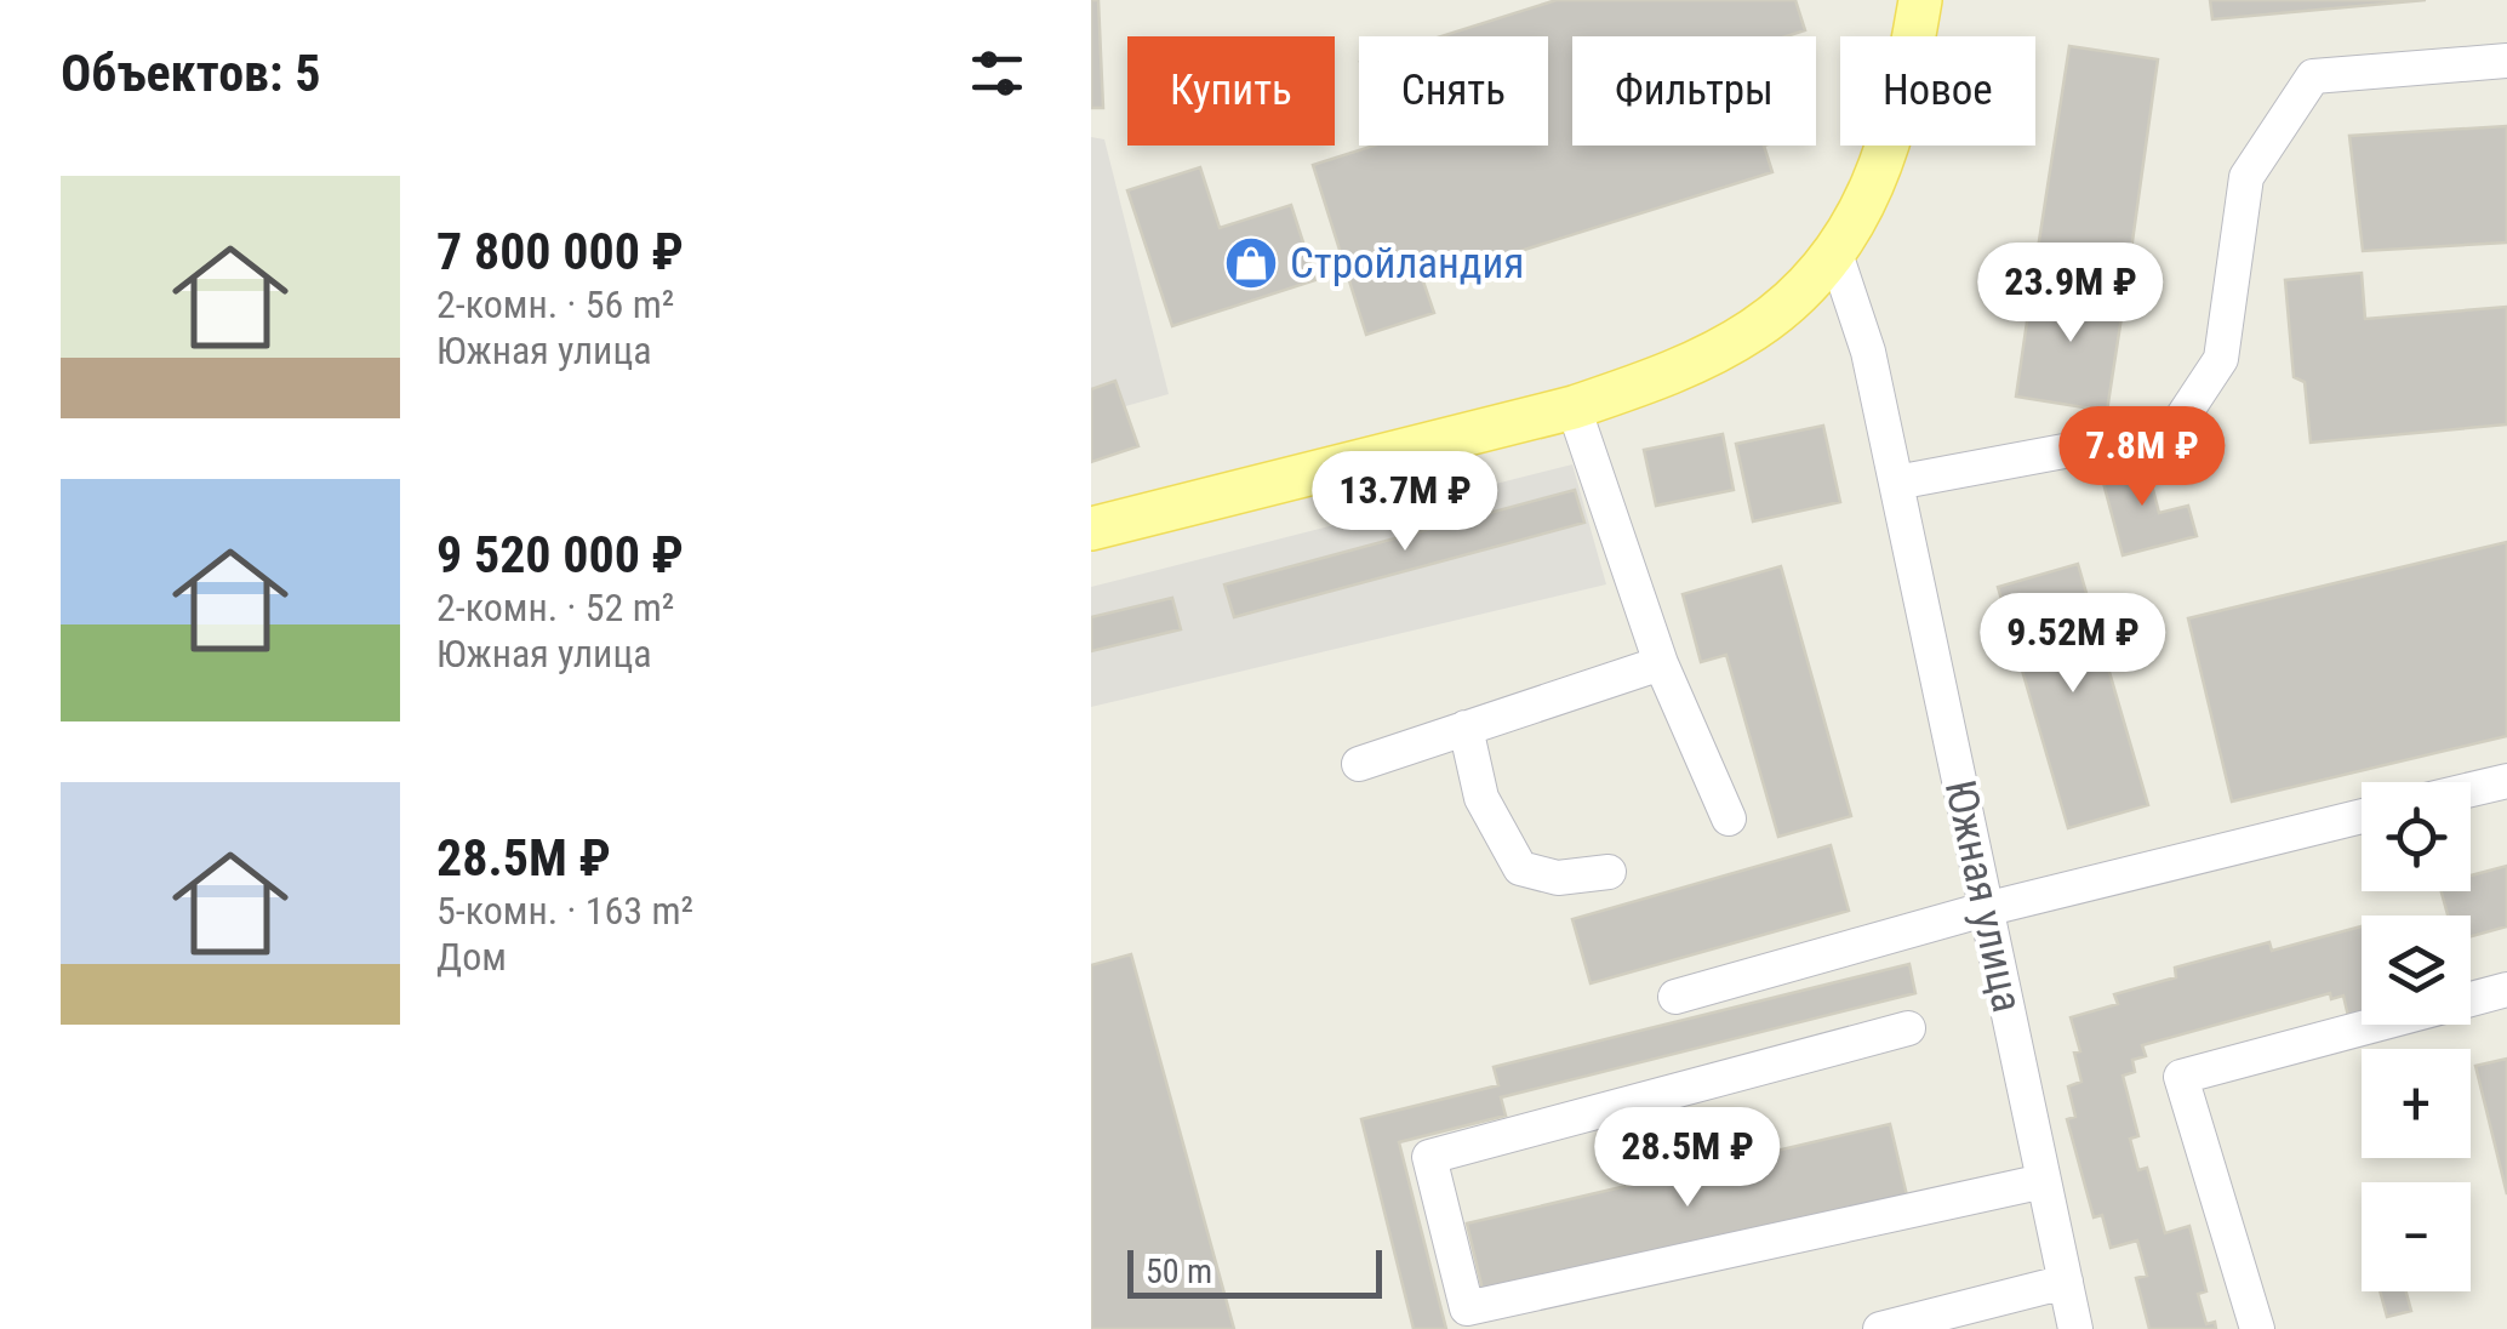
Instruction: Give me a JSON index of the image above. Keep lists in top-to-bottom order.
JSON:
{
  "streets": {
    "street": ["Южная улица"]
  },
  "places": {
    "shop": ["Стройландия"]
  },
  "scale_bar": "50 m",
  "page": {
    "heading": "Объектов: 5",
    "chip": [
      "Купить",
      "Снять",
      "Фильтры",
      "Новое"
    ],
    "list": [
      {
        "name": "7 800 000 ₽",
        "note": "2-комн. · 56 m² · Южная улица"
      },
      {
        "name": "9 520 000 ₽",
        "note": "2-комн. · 52 m² · Южная улица"
      },
      {
        "name": "28.5M ₽",
        "note": "5-комн. · 163 m² · Дом"
      }
    ],
    "price": [
      "23.9M ₽",
      "7.8M ₽",
      "13.7M ₽",
      "9.52M ₽",
      "28.5M ₽"
    ],
    "map_buttons": ["+", "−"],
    "scale": "50 m"
  }
}
